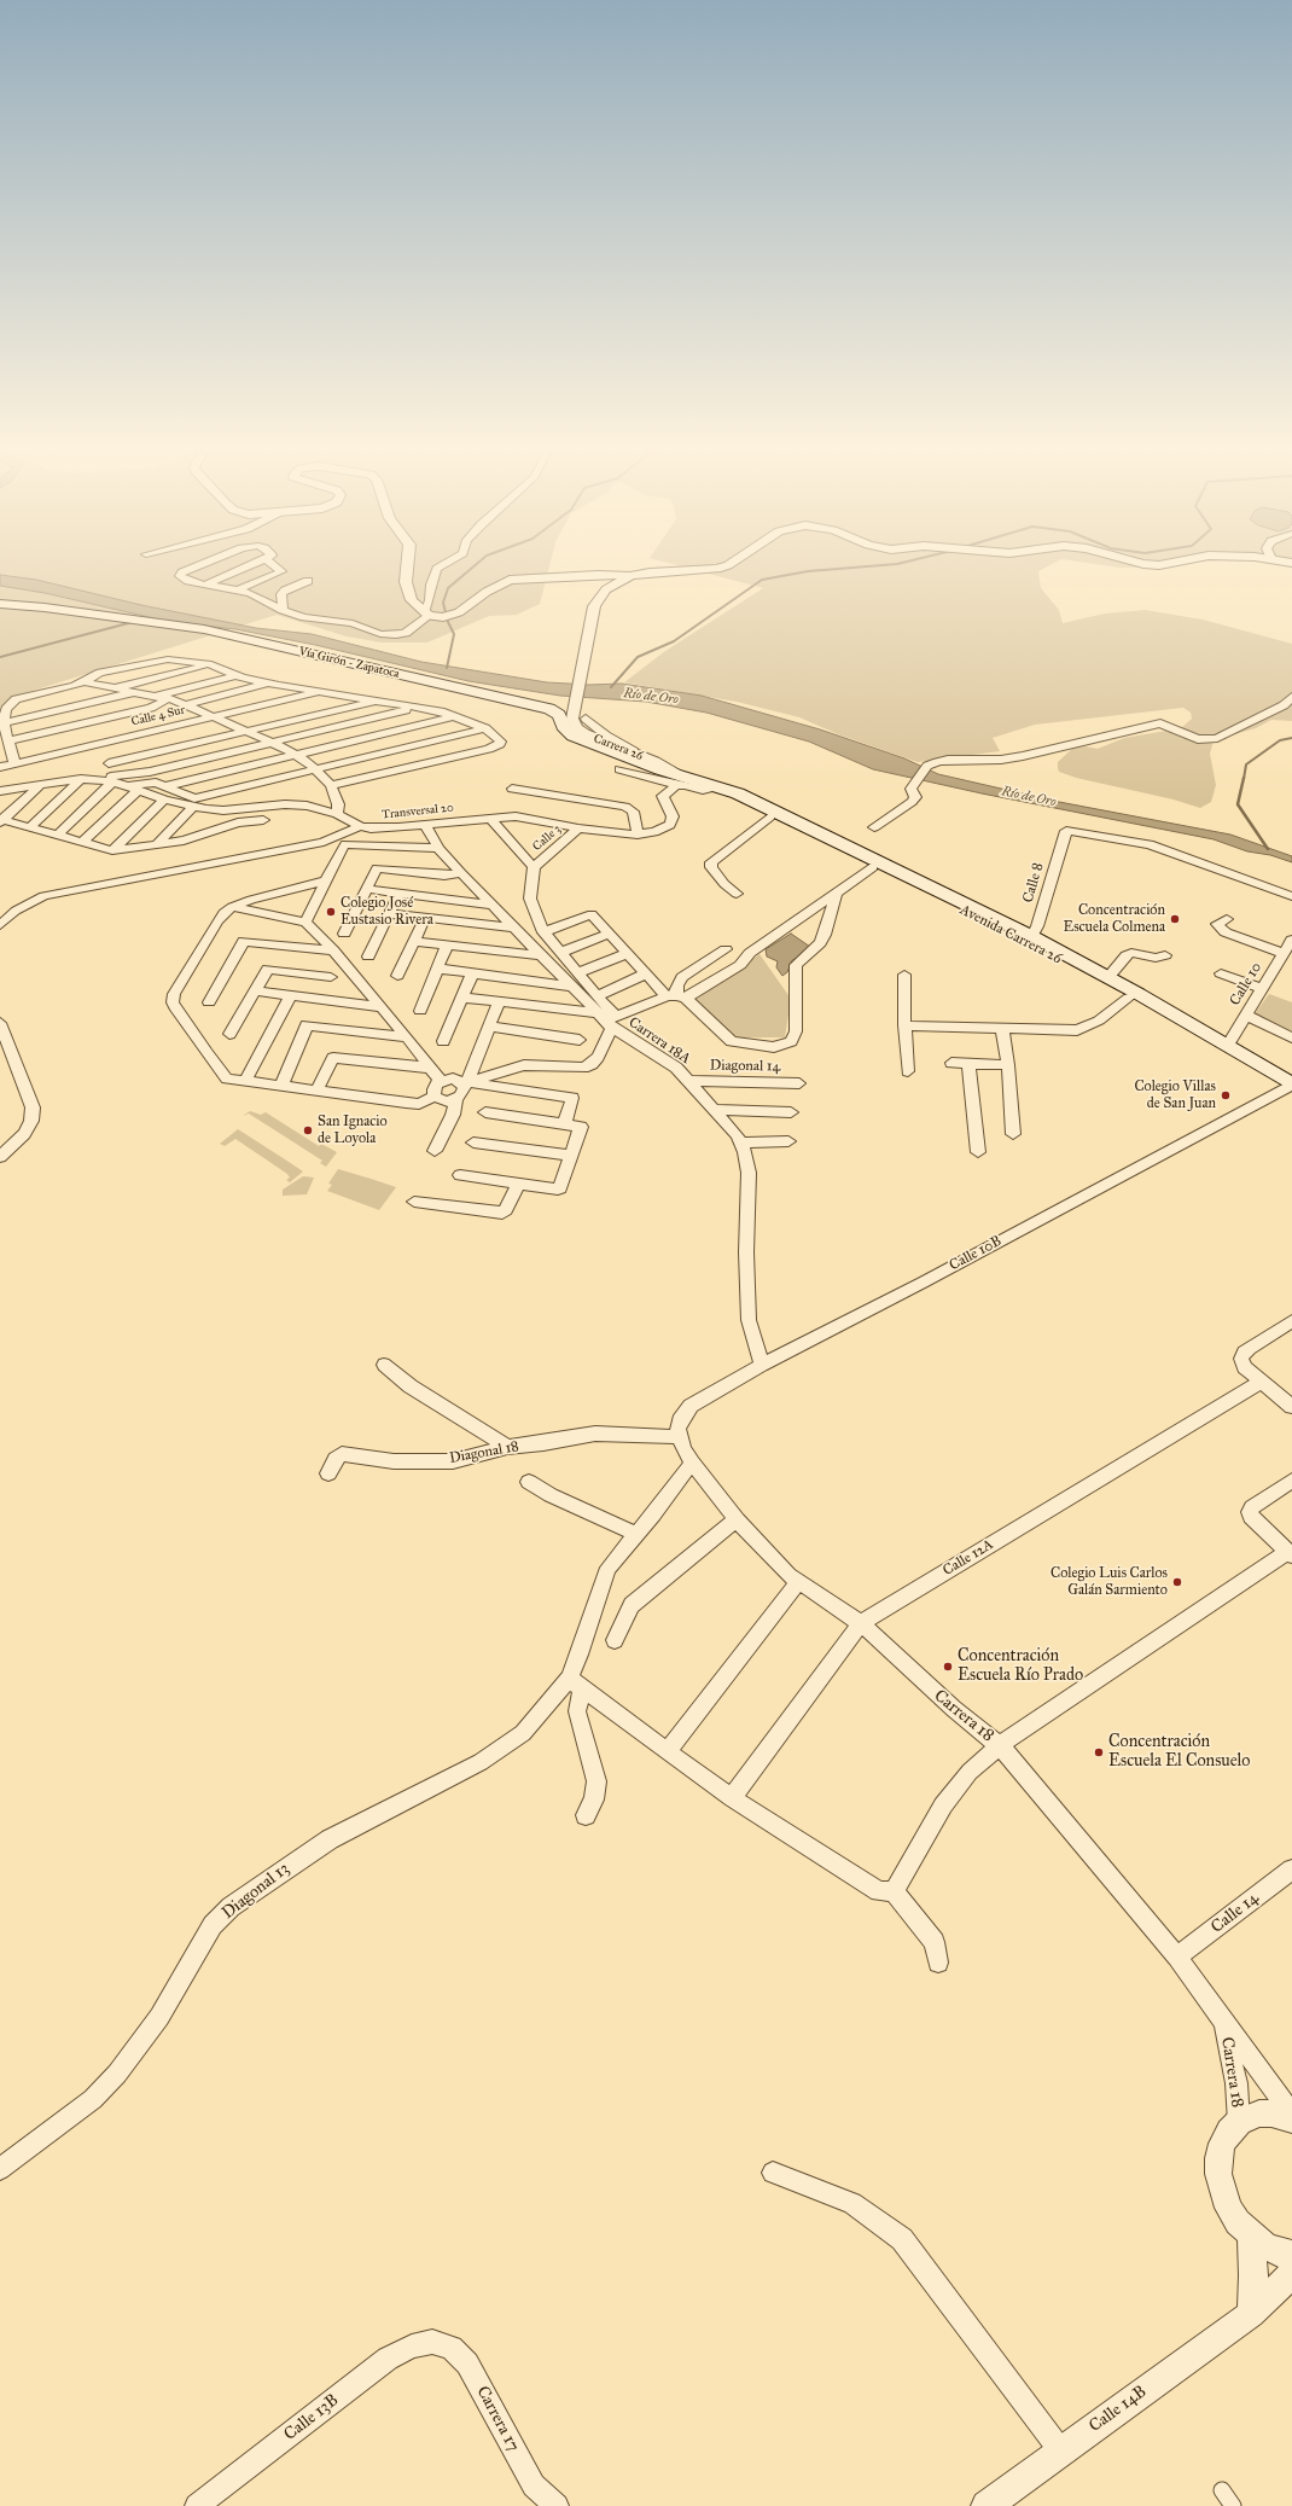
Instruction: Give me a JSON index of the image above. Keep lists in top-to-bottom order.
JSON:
{
  "streets": {
    "main road": ["Vía Girón - Zapatoca", "Avenida Carrera 26"],
    "street": [
      "Calle 4 Sur",
      "Carrera 26",
      "Transversal 20",
      "Calle 3",
      "Calle 8",
      "Calle 10",
      "Carrera 18A",
      "Diagonal 14",
      "Calle 10B",
      "Diagonal 18",
      "Calle 12A",
      "Carrera 18",
      "Diagonal 13",
      "Calle 14",
      "Calle 14B",
      "Calle 13B",
      "Carrera 17"
    ]
  },
  "crossings": [
    ["Vía Girón - Zapatoca", "Carrera 26"],
    ["Vía Girón - Zapatoca", "Transversal 20"],
    ["Vía Girón - Zapatoca", "Avenida Carrera 26"],
    ["Carrera 26", "Transversal 20"],
    ["Carrera 26", "Avenida Carrera 26"],
    ["Transversal 20", "Calle 3"],
    ["Transversal 20", "Avenida Carrera 26"],
    ["Transversal 20", "Carrera 18A"],
    ["Calle 8", "Avenida Carrera 26"],
    ["Avenida Carrera 26", "Calle 10"],
    ["Avenida Carrera 26", "Calle 10B"],
    ["Carrera 18A", "Diagonal 14"],
    ["Carrera 18A", "Calle 10B"],
    ["Calle 10B", "Diagonal 18"],
    ["Calle 10B", "Carrera 18"],
    ["Diagonal 18", "Carrera 18"],
    ["Calle 12A", "Carrera 18"],
    ["Carrera 18", "Calle 14"],
    ["Calle 13B", "Carrera 17"]
  ],
  "water": ["Río de Oro"],
  "places": [
    "Colegio José Eustasio Rivera",
    "Concentración Escuela Colmena",
    "Colegio Villas de San Juan",
    "San Ignacio de Loyola",
    "Colegio Luis Carlos Galán Sarmiento",
    "Concentración Escuela Río Prado",
    "Concentración Escuela El Consuelo"
  ]
}
